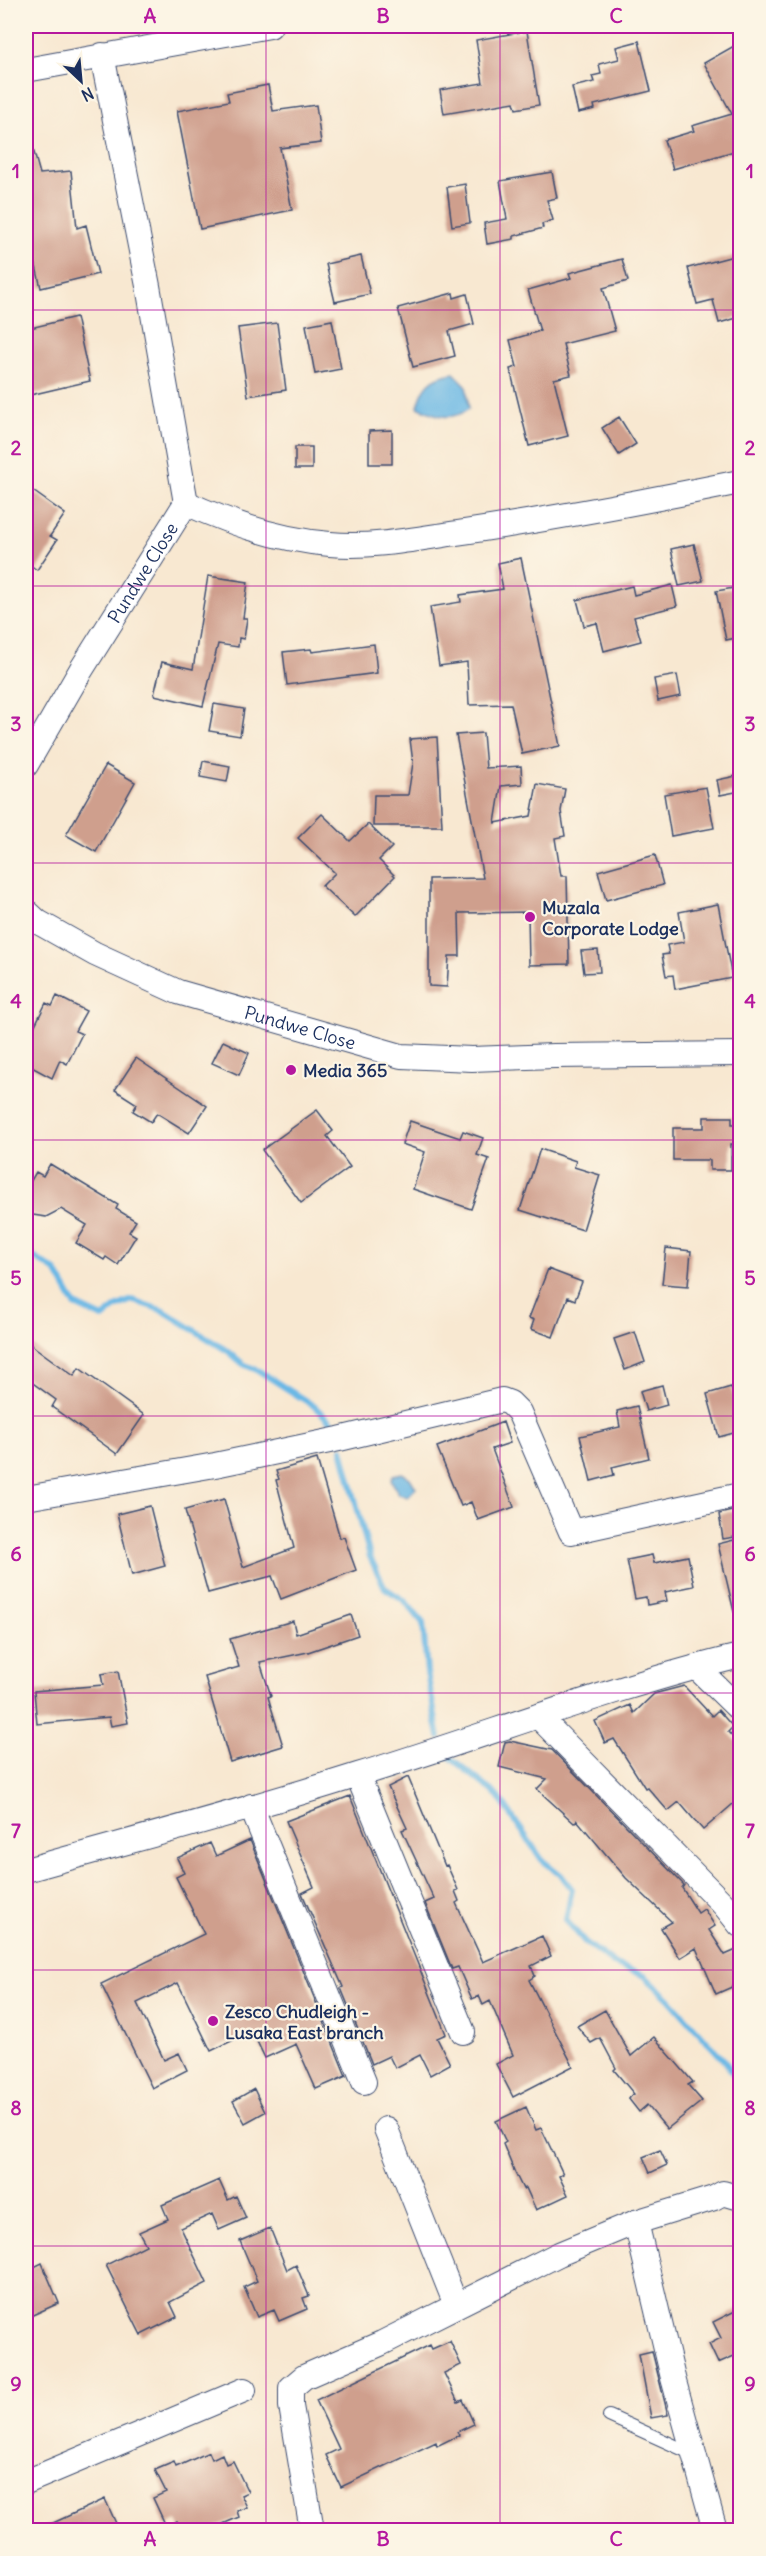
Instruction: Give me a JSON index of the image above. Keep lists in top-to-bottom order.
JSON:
{
  "streets": {
    "street": ["Pundwe Close"]
  },
  "places": ["Muzala Corporate Lodge", "Media 365", "Zesco Chudleigh - Lusaka East branch"],
  "north": "bottom right",
  "grid": {
    "columns": ["A", "B", "C"],
    "rows": [
      "1",
      "2",
      "3",
      "4",
      "5",
      "6",
      "7",
      "8",
      "9"
    ]
  }
}
